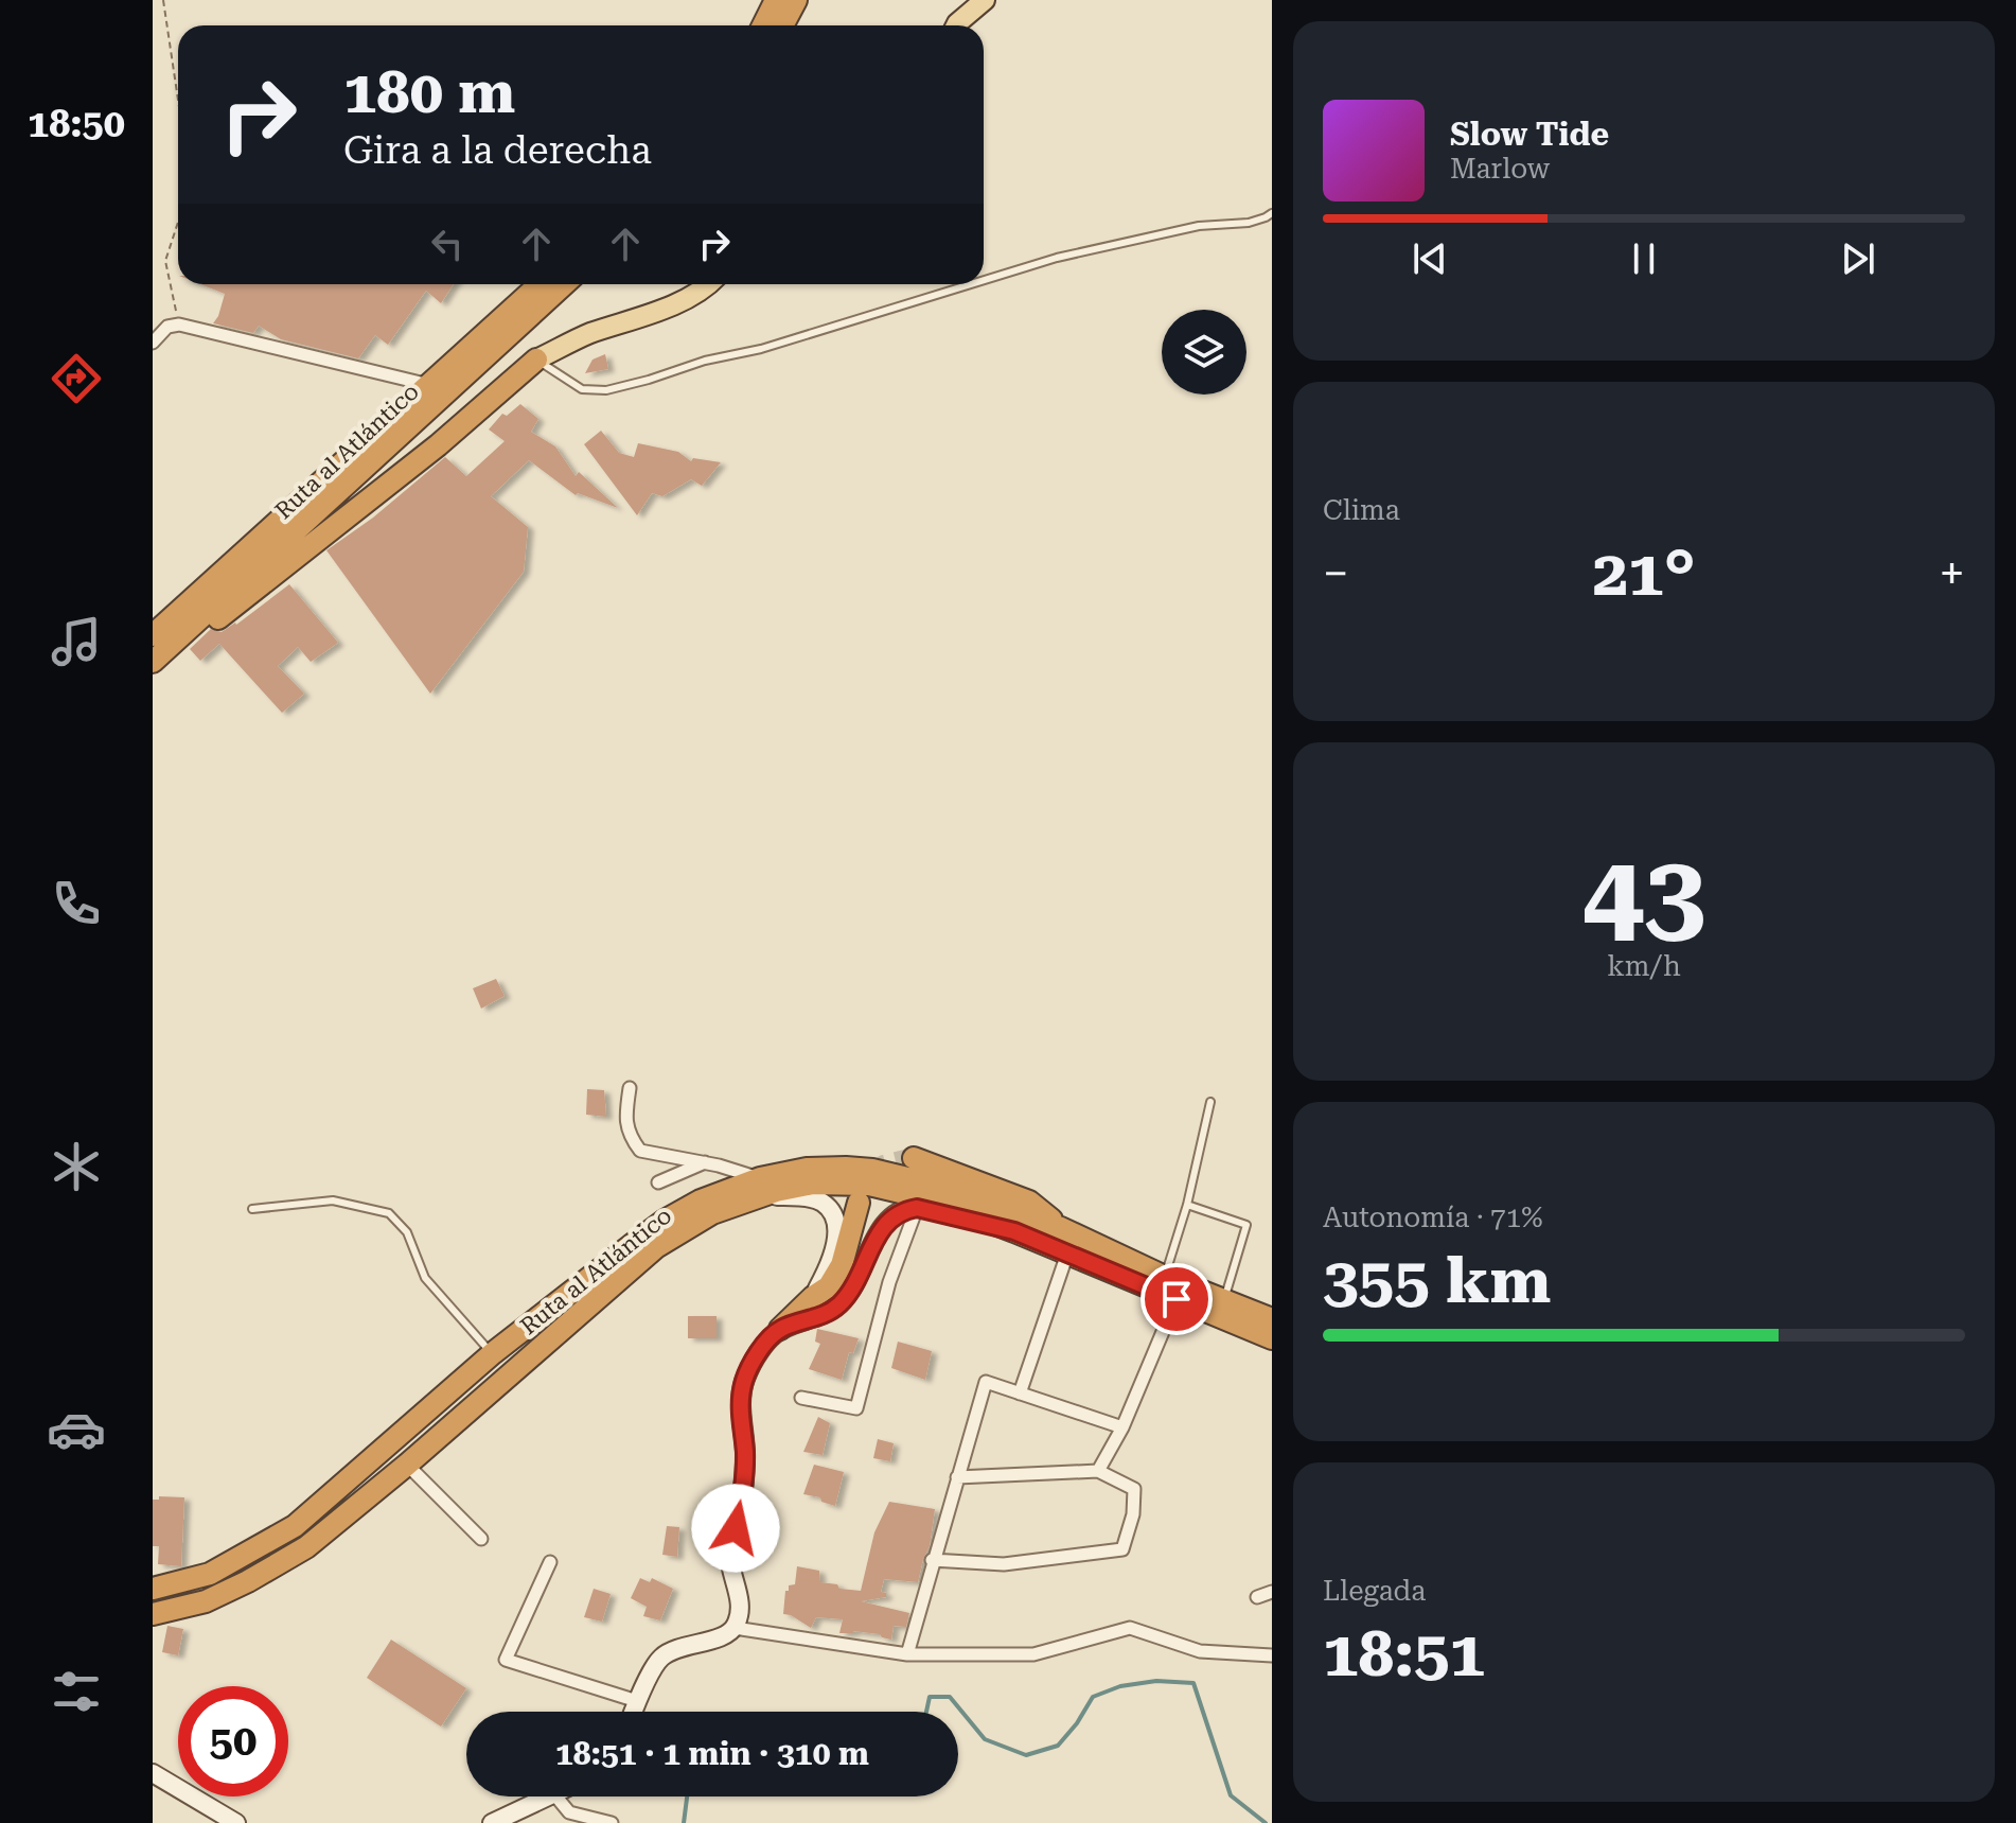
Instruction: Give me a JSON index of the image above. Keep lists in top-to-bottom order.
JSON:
{
  "streets": {
    "highway": ["Ruta al Atlántico"]
  },
  "page": {
    "tabs": "18:50",
    "turn": ["180 m", "Gira a la derecha"],
    "song": ["Slow Tide", "Marlow"],
    "tile": [
      "Clima",
      ["43", "km/h"],
      ["Autonomía · 71%", "355 km"],
      ["Llegada", "18:51"]
    ],
    "heat": ["−", "21°", "+"],
    "limit": "50",
    "trip": "18:51 · 1 min · 310 m"
  }
}
